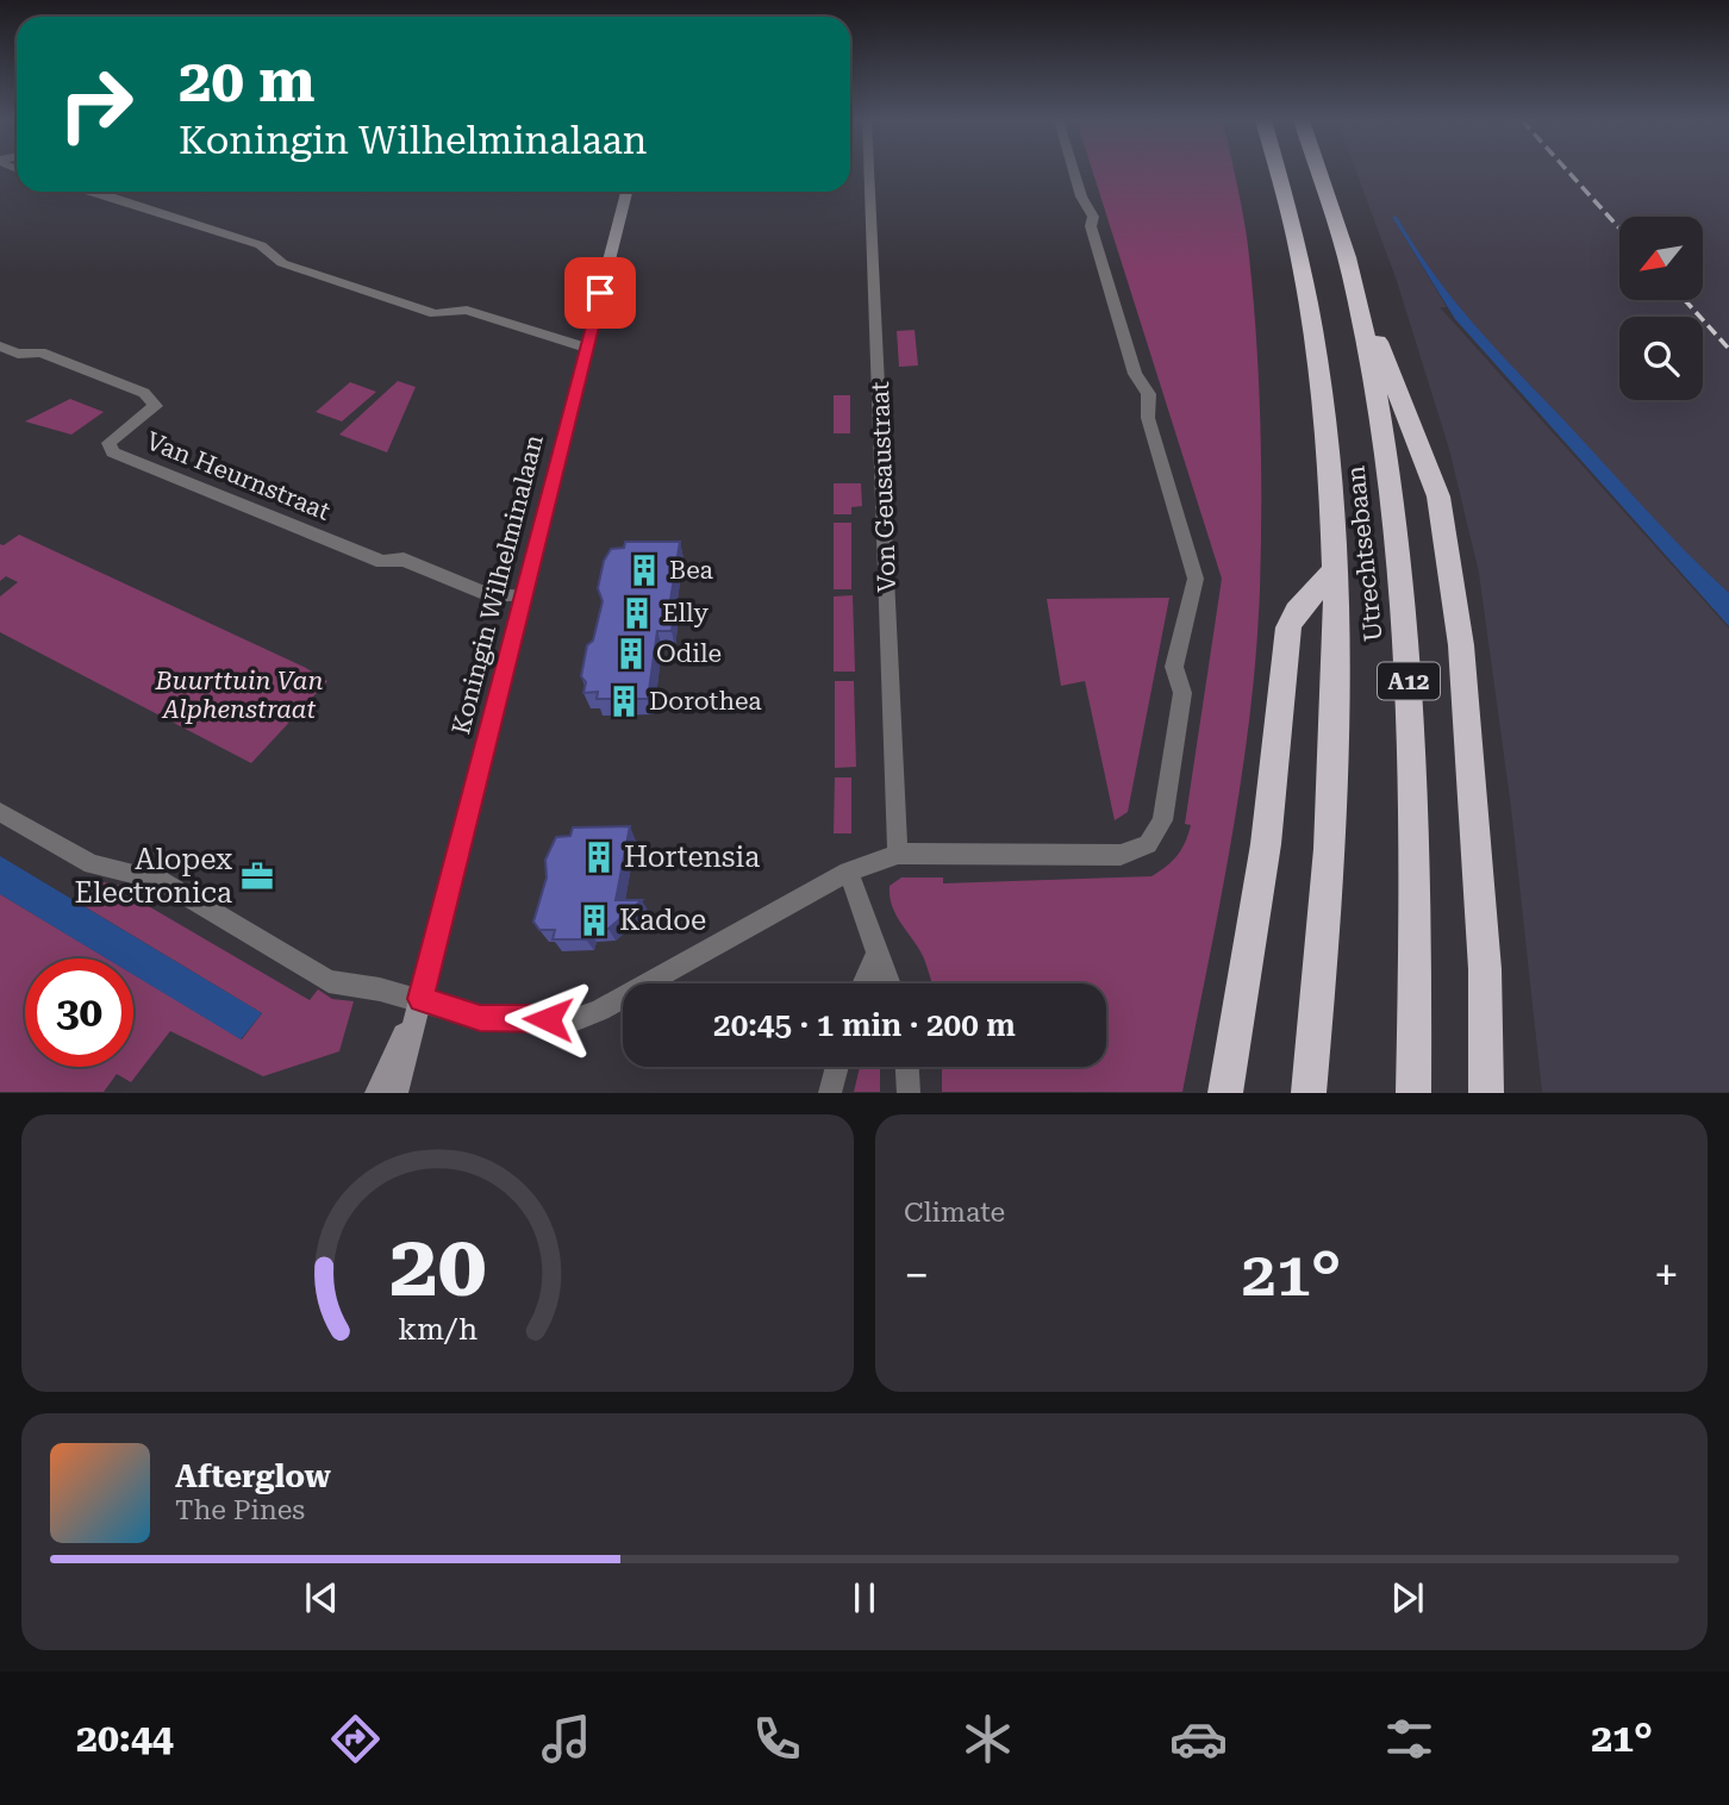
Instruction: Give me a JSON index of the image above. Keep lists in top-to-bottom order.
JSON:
{
  "streets": {
    "highway": ["Utrechtsebaan", "A12"],
    "street": ["Van Heurnstraat", "Von Geusaustraat", "Koningin Wilhelminalaan"]
  },
  "crossings": [
    ["Van Heurnstraat", "Koningin Wilhelminalaan"],
    ["Utrechtsebaan", "A12"]
  ],
  "parks": ["Buurttuin Van Alphenstraat"],
  "places": {
    "building": [
      "Bea",
      "Elly",
      "Odile",
      "Dorothea",
      "Hortensia",
      "Kadoe"
    ],
    "office": ["Alopex Electronica"]
  },
  "north": "bottom left",
  "page": {
    "turn": ["20 m", "Koningin Wilhelminalaan"],
    "limit": "30",
    "trip": "20:45 · 1 min · 200 m",
    "tile": "Climate",
    "heat": ["−", "21°", "+"],
    "song": ["Afterglow", "The Pines"],
    "tabs": ["20:44", "21°"],
    "gauge": ["20", "km/h"]
  }
}
